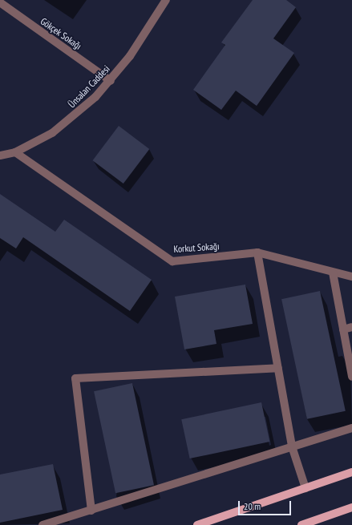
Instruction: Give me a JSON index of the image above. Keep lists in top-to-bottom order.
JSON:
{
  "streets": {
    "street": ["Gökçek Sokağı", "Ünsalan Caddesi", "Korkut Sokağı"]
  },
  "crossings": [
    ["Gökçek Sokağı", "Ünsalan Caddesi"],
    ["Ünsalan Caddesi", "Korkut Sokağı"]
  ],
  "scale_bar": "20 m"
}
